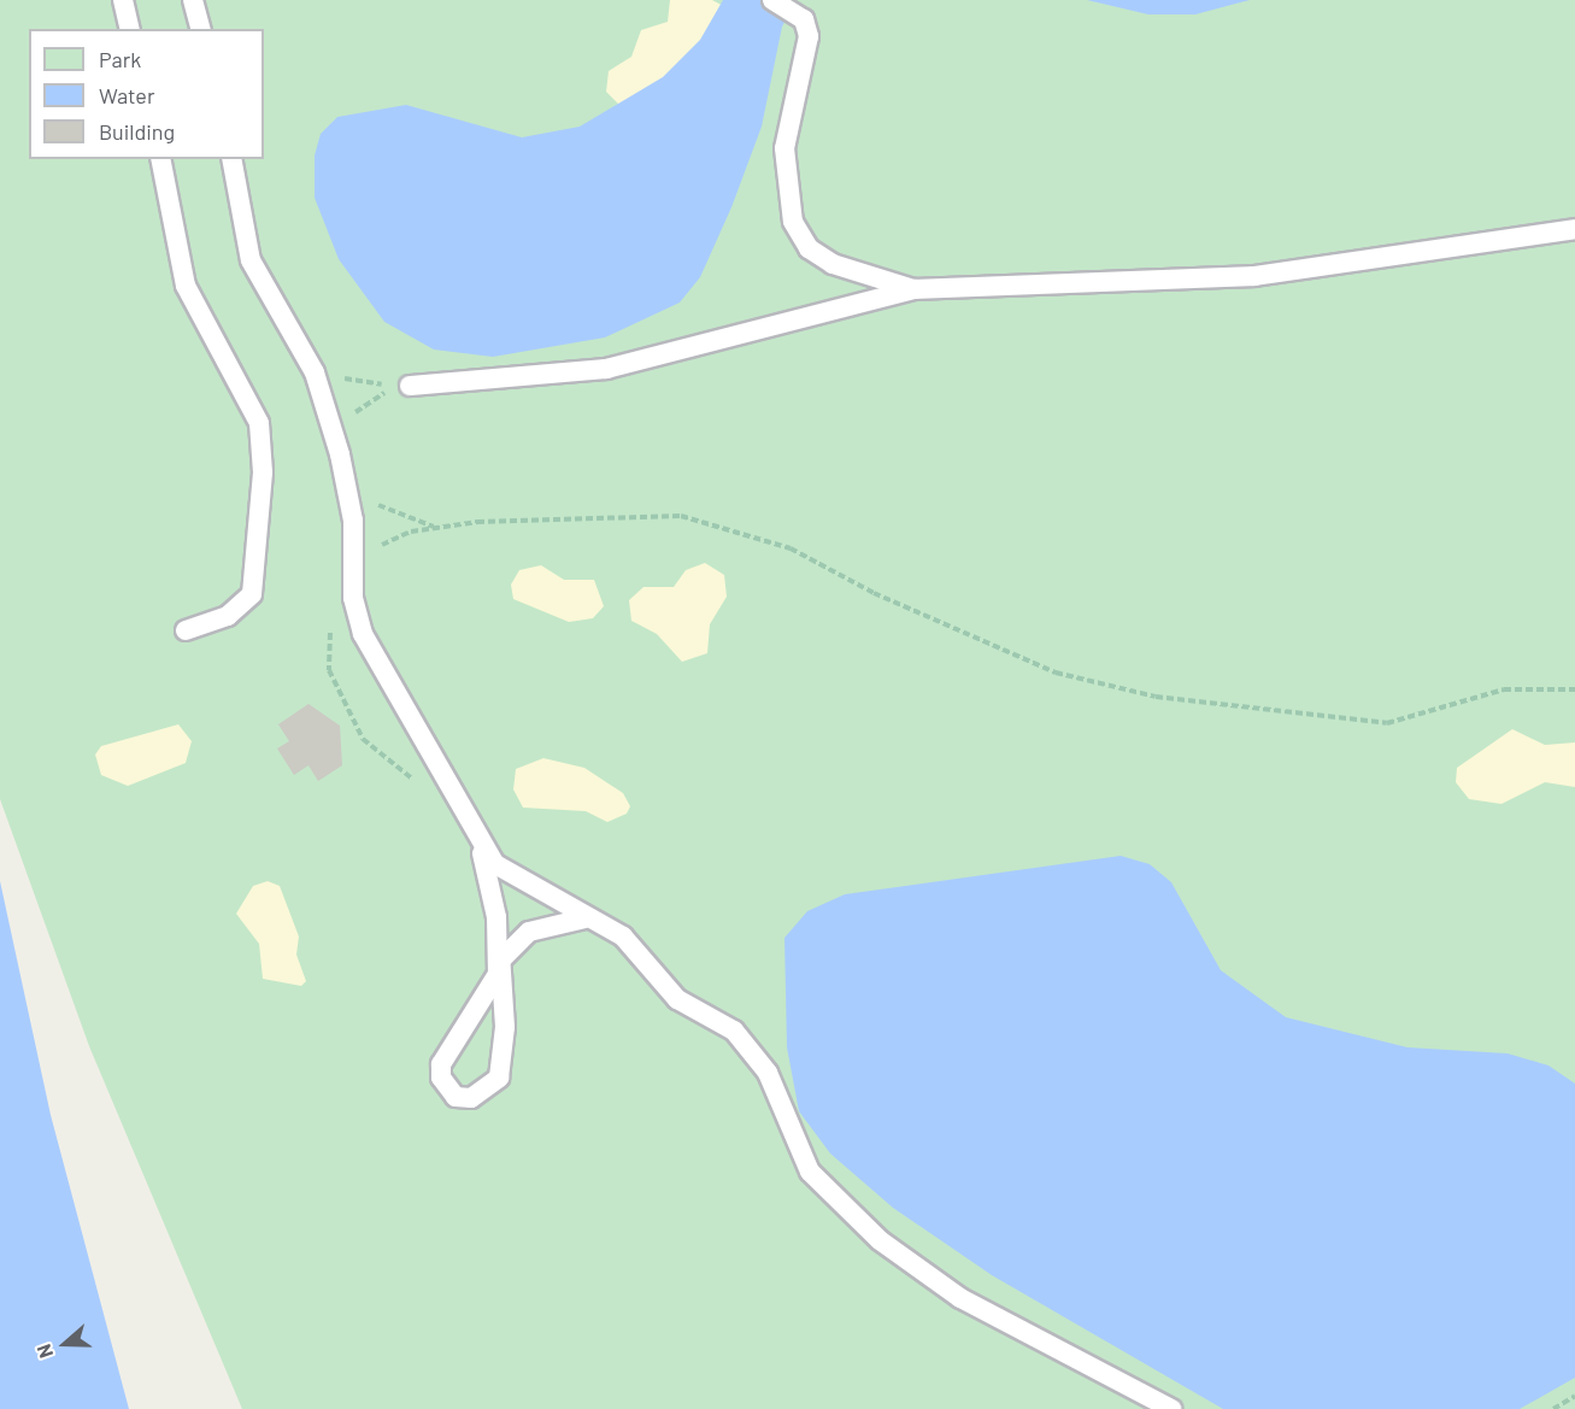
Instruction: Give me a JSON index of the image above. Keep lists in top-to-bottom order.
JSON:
{
  "legend": ["Park", "Water", "Building"],
  "north": "left"
}
